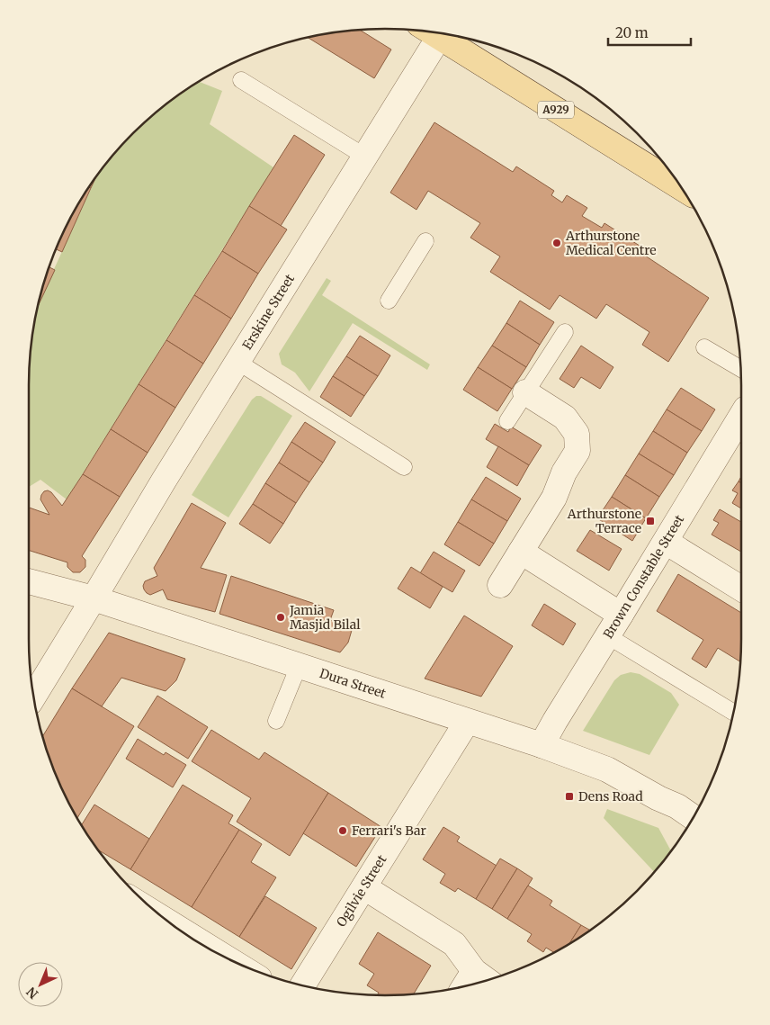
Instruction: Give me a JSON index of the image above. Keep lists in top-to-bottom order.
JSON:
{
  "streets": {
    "main road": ["A929"],
    "street": [
      "Erskine Street",
      "Brown Constable Street",
      "Dura Street",
      "Ogilvie Street"
    ]
  },
  "crossings": [
    ["Erskine Street", "Dura Street"],
    ["Brown Constable Street", "Dura Street"],
    ["Dura Street", "Ogilvie Street"]
  ],
  "places": {
    "other": ["Arthurstone Medical Centre", "Jamia Masjid Bilal", "Ferrari's Bar"],
    "transit": ["Arthurstone Terrace", "Dens Road"]
  },
  "scale_bar": "20 m",
  "north": "bottom left"
}
